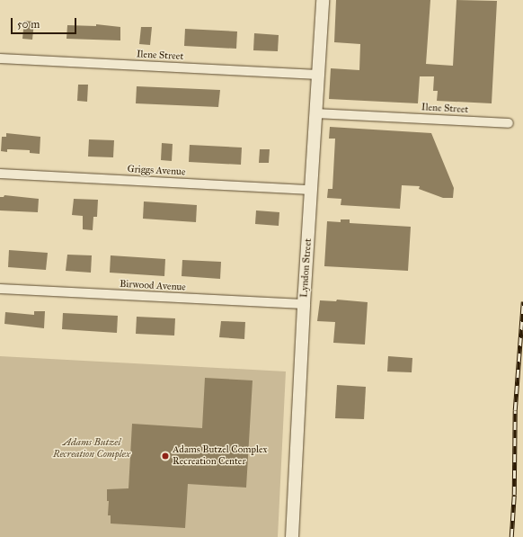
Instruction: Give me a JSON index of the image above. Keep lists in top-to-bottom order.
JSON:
{
  "streets": {
    "street": [
      "Ilene Street",
      "Griggs Avenue",
      "Lyndon Street",
      "Birwood Avenue"
    ]
  },
  "crossings": [
    ["Ilene Street", "Lyndon Street"],
    ["Griggs Avenue", "Lyndon Street"],
    ["Lyndon Street", "Birwood Avenue"]
  ],
  "parks": ["Adams Butzel Recreation Complex"],
  "places": ["Adams Butzel Complex Recreation Center"],
  "scale_bar": "50 m"
}
